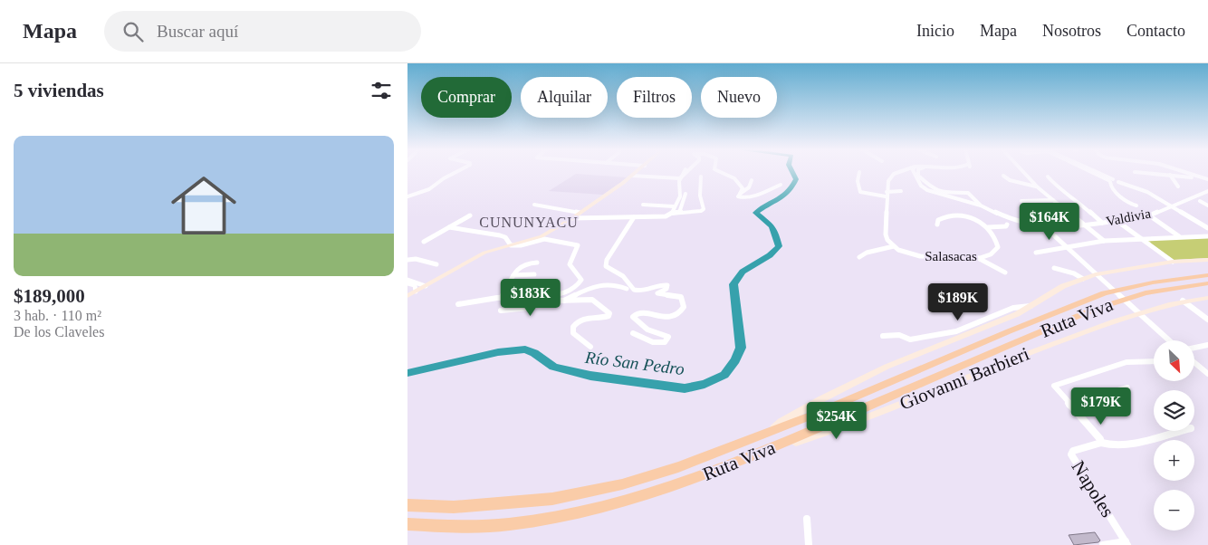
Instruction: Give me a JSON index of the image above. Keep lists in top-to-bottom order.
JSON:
{
  "streets": {
    "highway": ["Ruta Viva"],
    "main road": ["Giovanni Barbieri"],
    "street": ["Valdivia", "Salasacas", "Napoles"]
  },
  "crossings": [
    ["Ruta Viva", "Giovanni Barbieri"]
  ],
  "districts": ["CUNUNYACU"],
  "water": ["Río San Pedro"],
  "north": "bottom right",
  "page": {
    "header": "Mapa",
    "search": "Buscar aquí",
    "nav": [
      "Inicio",
      "Mapa",
      "Nosotros",
      "Contacto"
    ],
    "heading": "5 viviendas",
    "chip": [
      "Comprar",
      "Alquilar",
      "Filtros",
      "Nuevo"
    ],
    "list": [
      {
        "name": "$189,000",
        "note": "3 hab. · 110 m² · De los Claveles"
      }
    ],
    "price": [
      "$164K",
      "$183K",
      "$189K",
      "$179K",
      "$254K"
    ],
    "map_buttons": ["+", "−"]
  }
}
